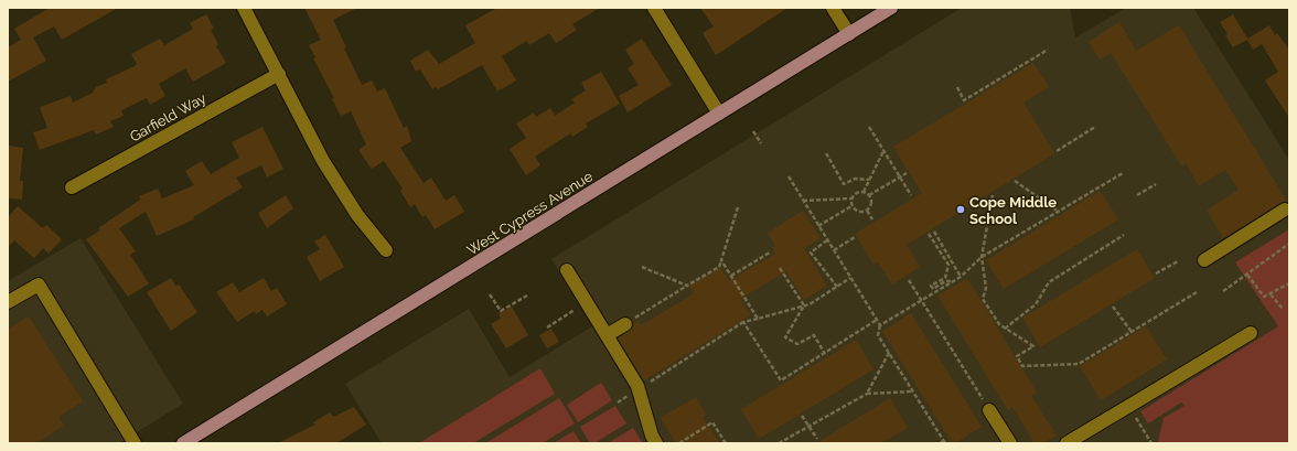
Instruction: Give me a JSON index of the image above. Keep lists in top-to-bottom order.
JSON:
{
  "streets": {
    "main road": ["West Cypress Avenue"],
    "street": ["Garfield Way"]
  },
  "places": ["Cope Middle School"]
}
